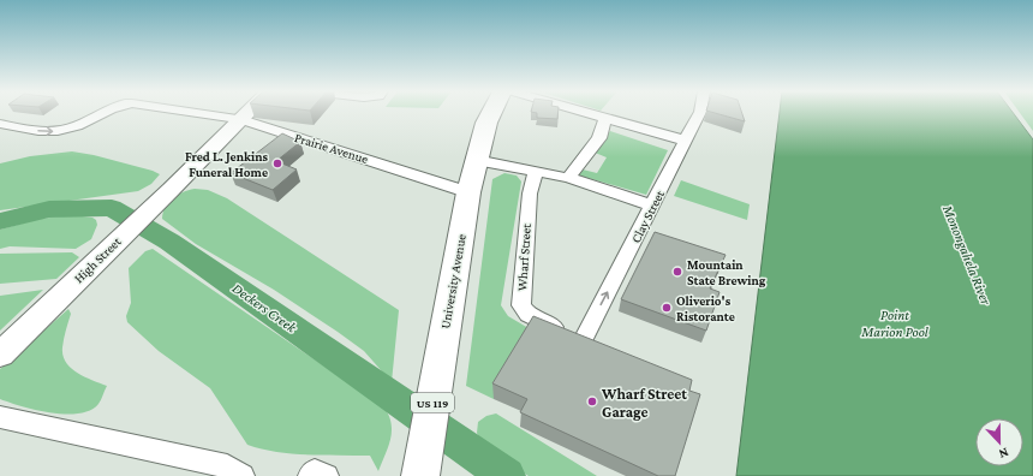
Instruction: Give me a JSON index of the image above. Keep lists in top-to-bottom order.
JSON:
{
  "streets": {
    "main road": ["University Avenue", "US 119"],
    "street": [
      "Prairie Avenue",
      "Clay Street",
      "Wharf Street",
      "High Street"
    ]
  },
  "crossings": [
    ["Prairie Avenue", "High Street"],
    ["Prairie Avenue", "University Avenue"],
    ["Clay Street", "Wharf Street"]
  ],
  "one_way": ["Clay Street"],
  "water": ["Monongahela River", "Deckers Creek", "Point Marion Pool"],
  "places": [
    "Fred L. Jenkins Funeral Home",
    "Mountain State Brewing",
    "Oliverio's Ristorante",
    "Wharf Street Garage"
  ],
  "north": "bottom"
}
